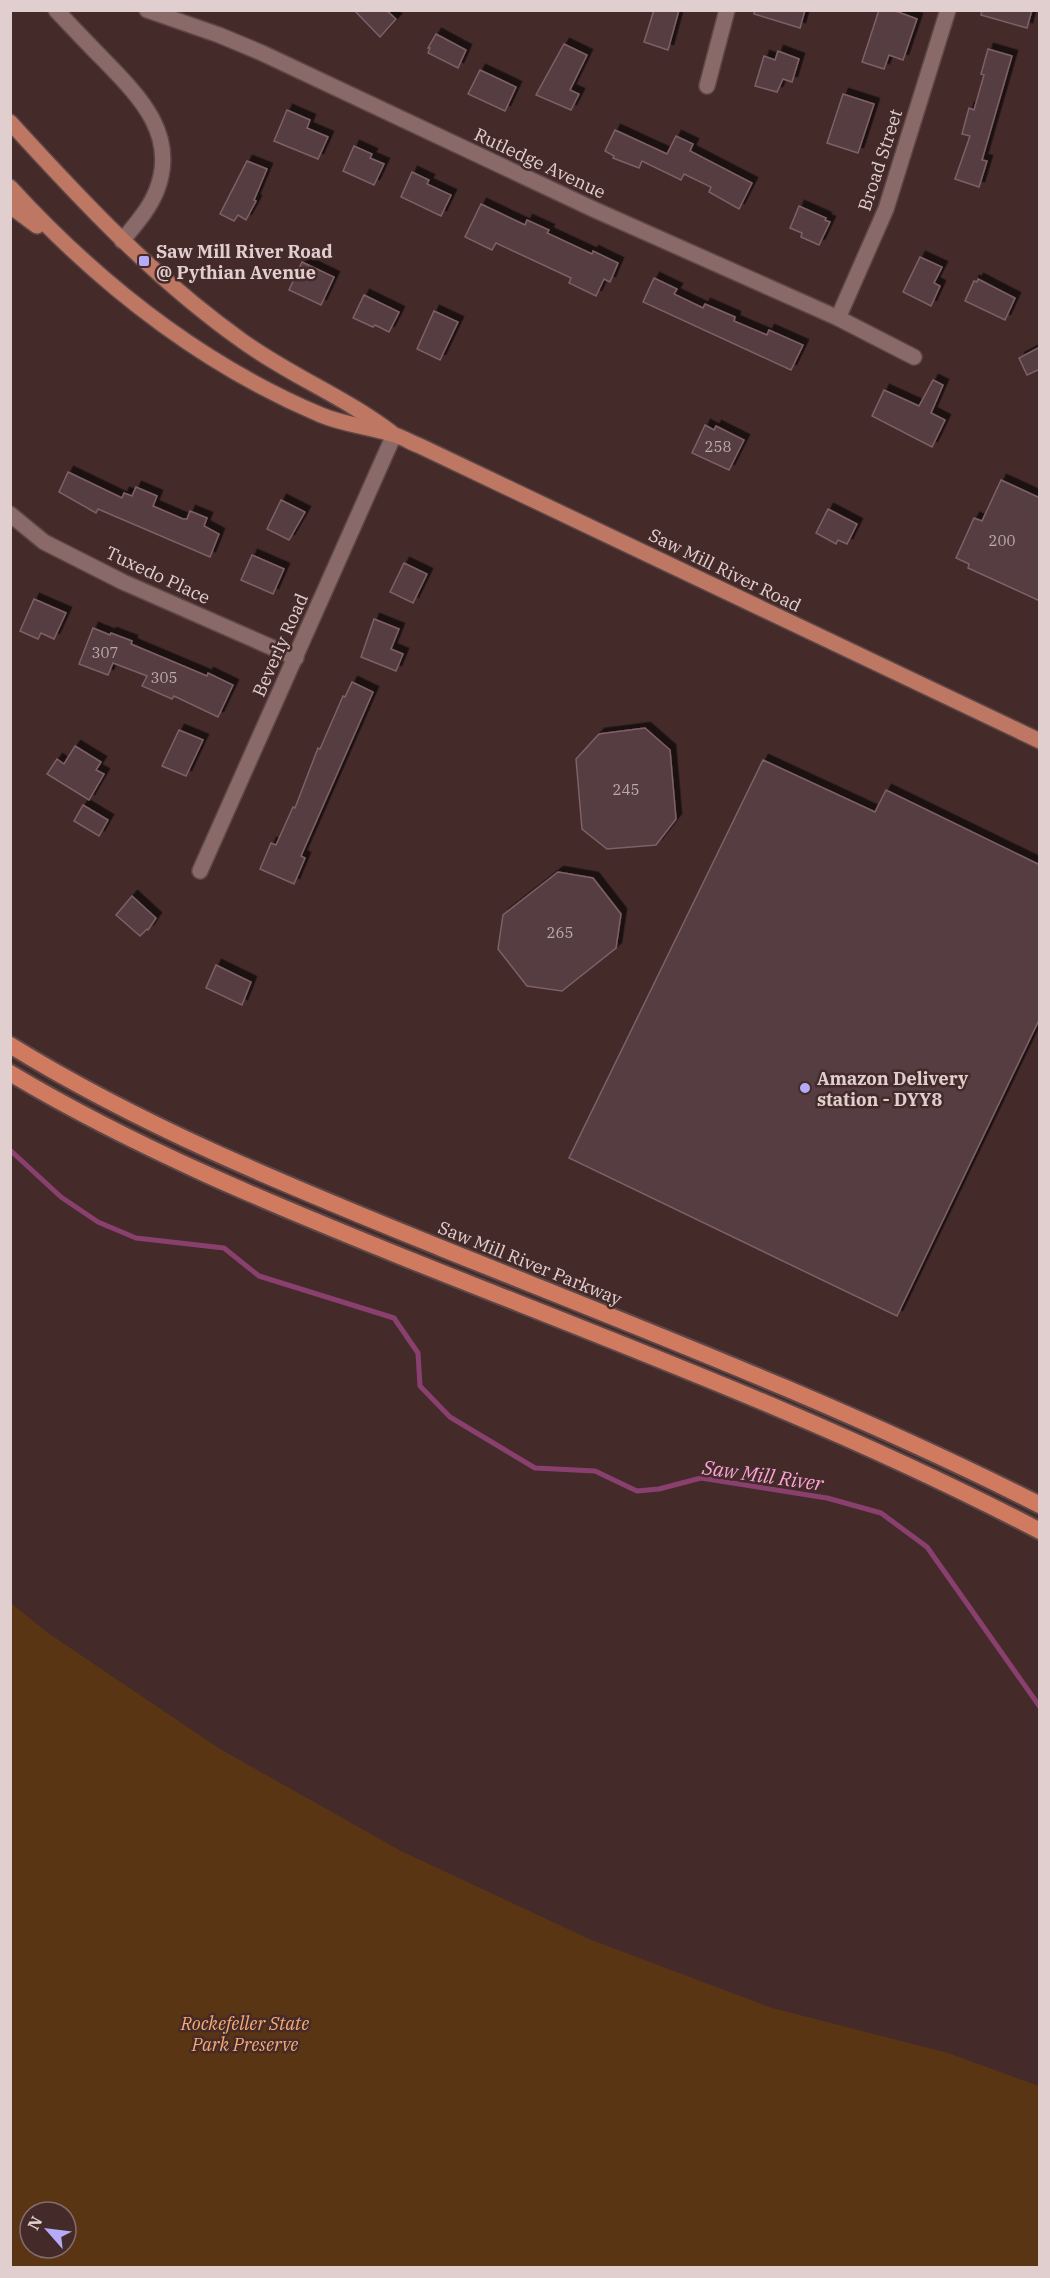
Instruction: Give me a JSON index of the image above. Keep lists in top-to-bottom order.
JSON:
{
  "streets": {
    "highway": ["Saw Mill River Parkway"],
    "main road": ["Saw Mill River Road"],
    "street": [
      "Broad Street",
      "Rutledge Avenue",
      "Tuxedo Place",
      "Beverly Road"
    ]
  },
  "crossings": [
    ["Broad Street", "Rutledge Avenue"],
    ["Saw Mill River Road", "Beverly Road"],
    ["Tuxedo Place", "Beverly Road"]
  ],
  "water": ["Saw Mill River"],
  "parks": ["Rockefeller State Park Preserve"],
  "places": {
    "transit": ["Saw Mill River Road @ Pythian Avenue"],
    "other": ["Amazon Delivery station - DYY8"]
  },
  "house_numbers": [
    "258",
    "200",
    "307",
    "305",
    "245",
    "265"
  ],
  "north": "top left"
}
